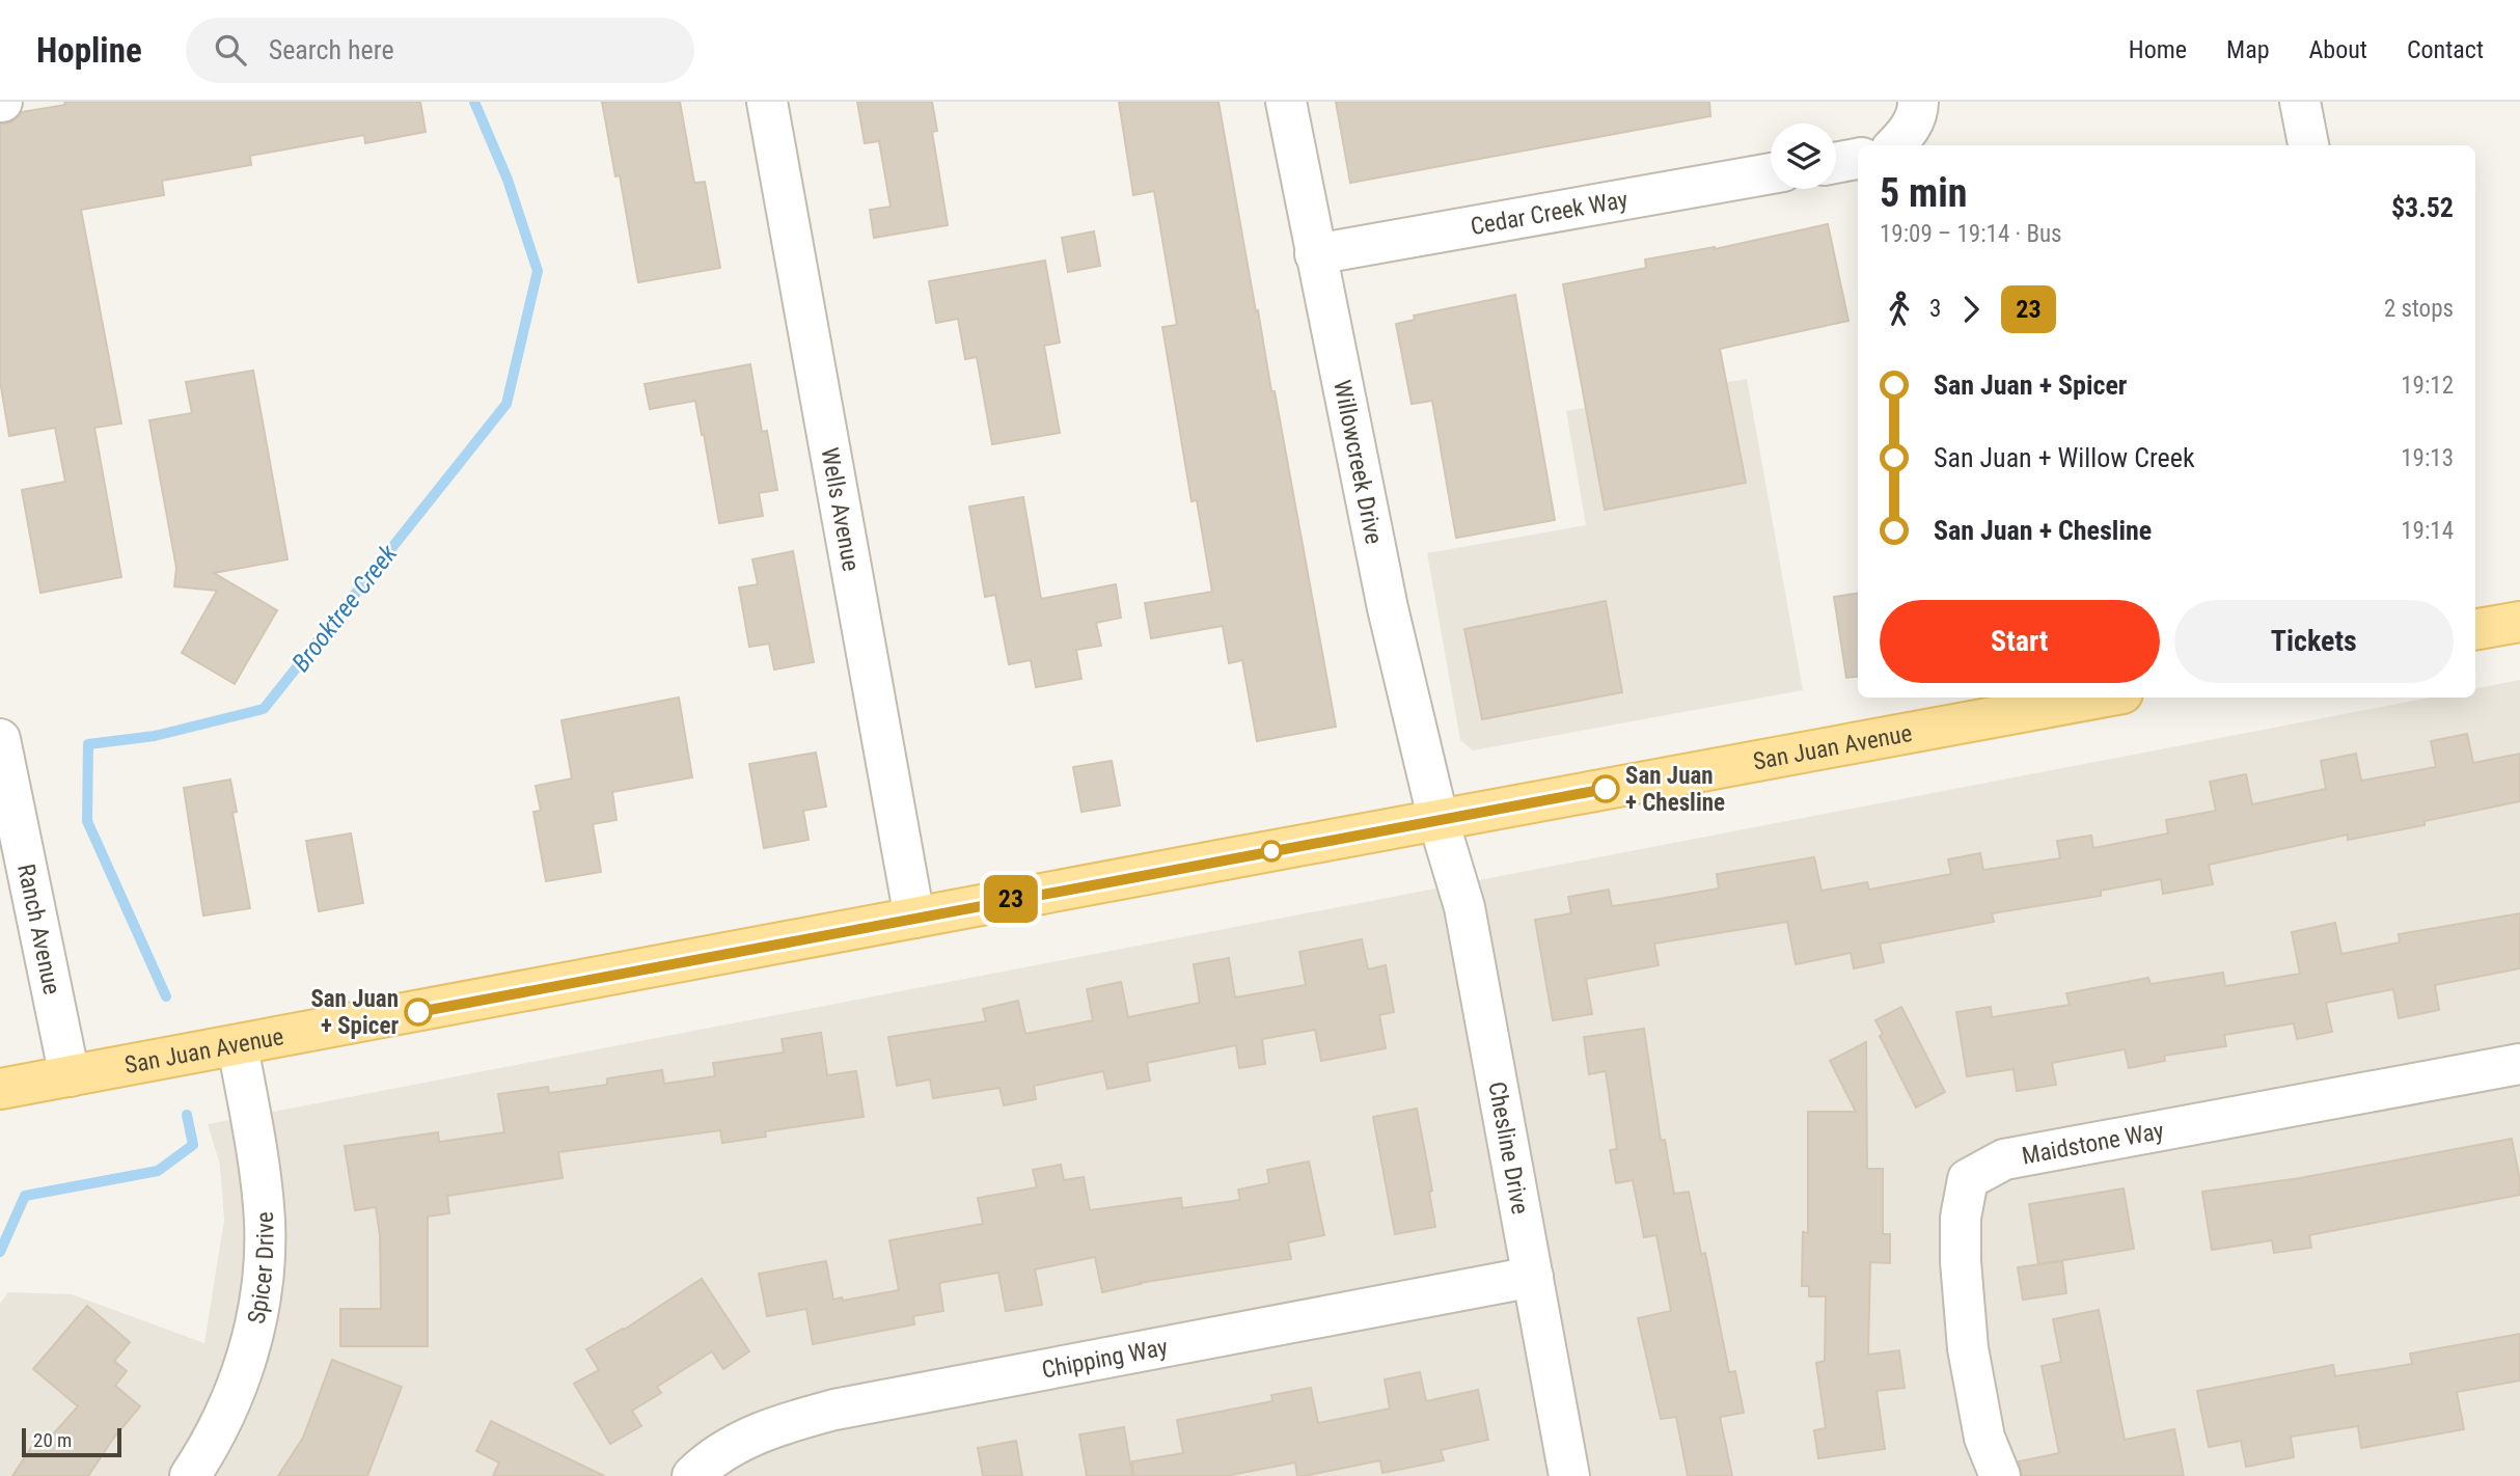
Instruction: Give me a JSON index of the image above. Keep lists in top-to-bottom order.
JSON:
{
  "streets": {
    "main road": ["San Juan Avenue"],
    "street": [
      "Cedar Creek Way",
      "Willowcreek Drive",
      "Wells Avenue",
      "Ranch Avenue",
      "Maidstone Way",
      "Chesline Drive",
      "Spicer Drive",
      "Chipping Way"
    ]
  },
  "crossings": [
    ["Cedar Creek Way", "Willowcreek Drive"],
    ["Willowcreek Drive", "San Juan Avenue"],
    ["Willowcreek Drive", "Chesline Drive"],
    ["Wells Avenue", "San Juan Avenue"],
    ["San Juan Avenue", "Ranch Avenue"],
    ["San Juan Avenue", "Chesline Drive"],
    ["San Juan Avenue", "Spicer Drive"],
    ["Chesline Drive", "Chipping Way"]
  ],
  "water": ["Brooktree Creek"],
  "places": ["San Juan + Chesline", "San Juan + Spicer"],
  "lines": ["bus line 23"],
  "scale_bar": "20 m",
  "page": {
    "header": "Hopline",
    "search": "Search here",
    "nav": [
      "Home",
      "Map",
      "About",
      "Contact"
    ],
    "on_map": "23",
    "heading": ["5 min", "19:09 – 19:14 · Bus", "$3.52"],
    "legs": ["3", "23", "2 stops"],
    "list": [
      {
        "name": "San Juan + Spicer",
        "value": "19:12"
      },
      {
        "name": "San Juan + Willow Creek",
        "value": "19:13"
      },
      {
        "name": "San Juan + Chesline",
        "value": "19:14"
      }
    ],
    "buttons": ["Start", "Tickets"],
    "scale": "20 m"
  }
}
